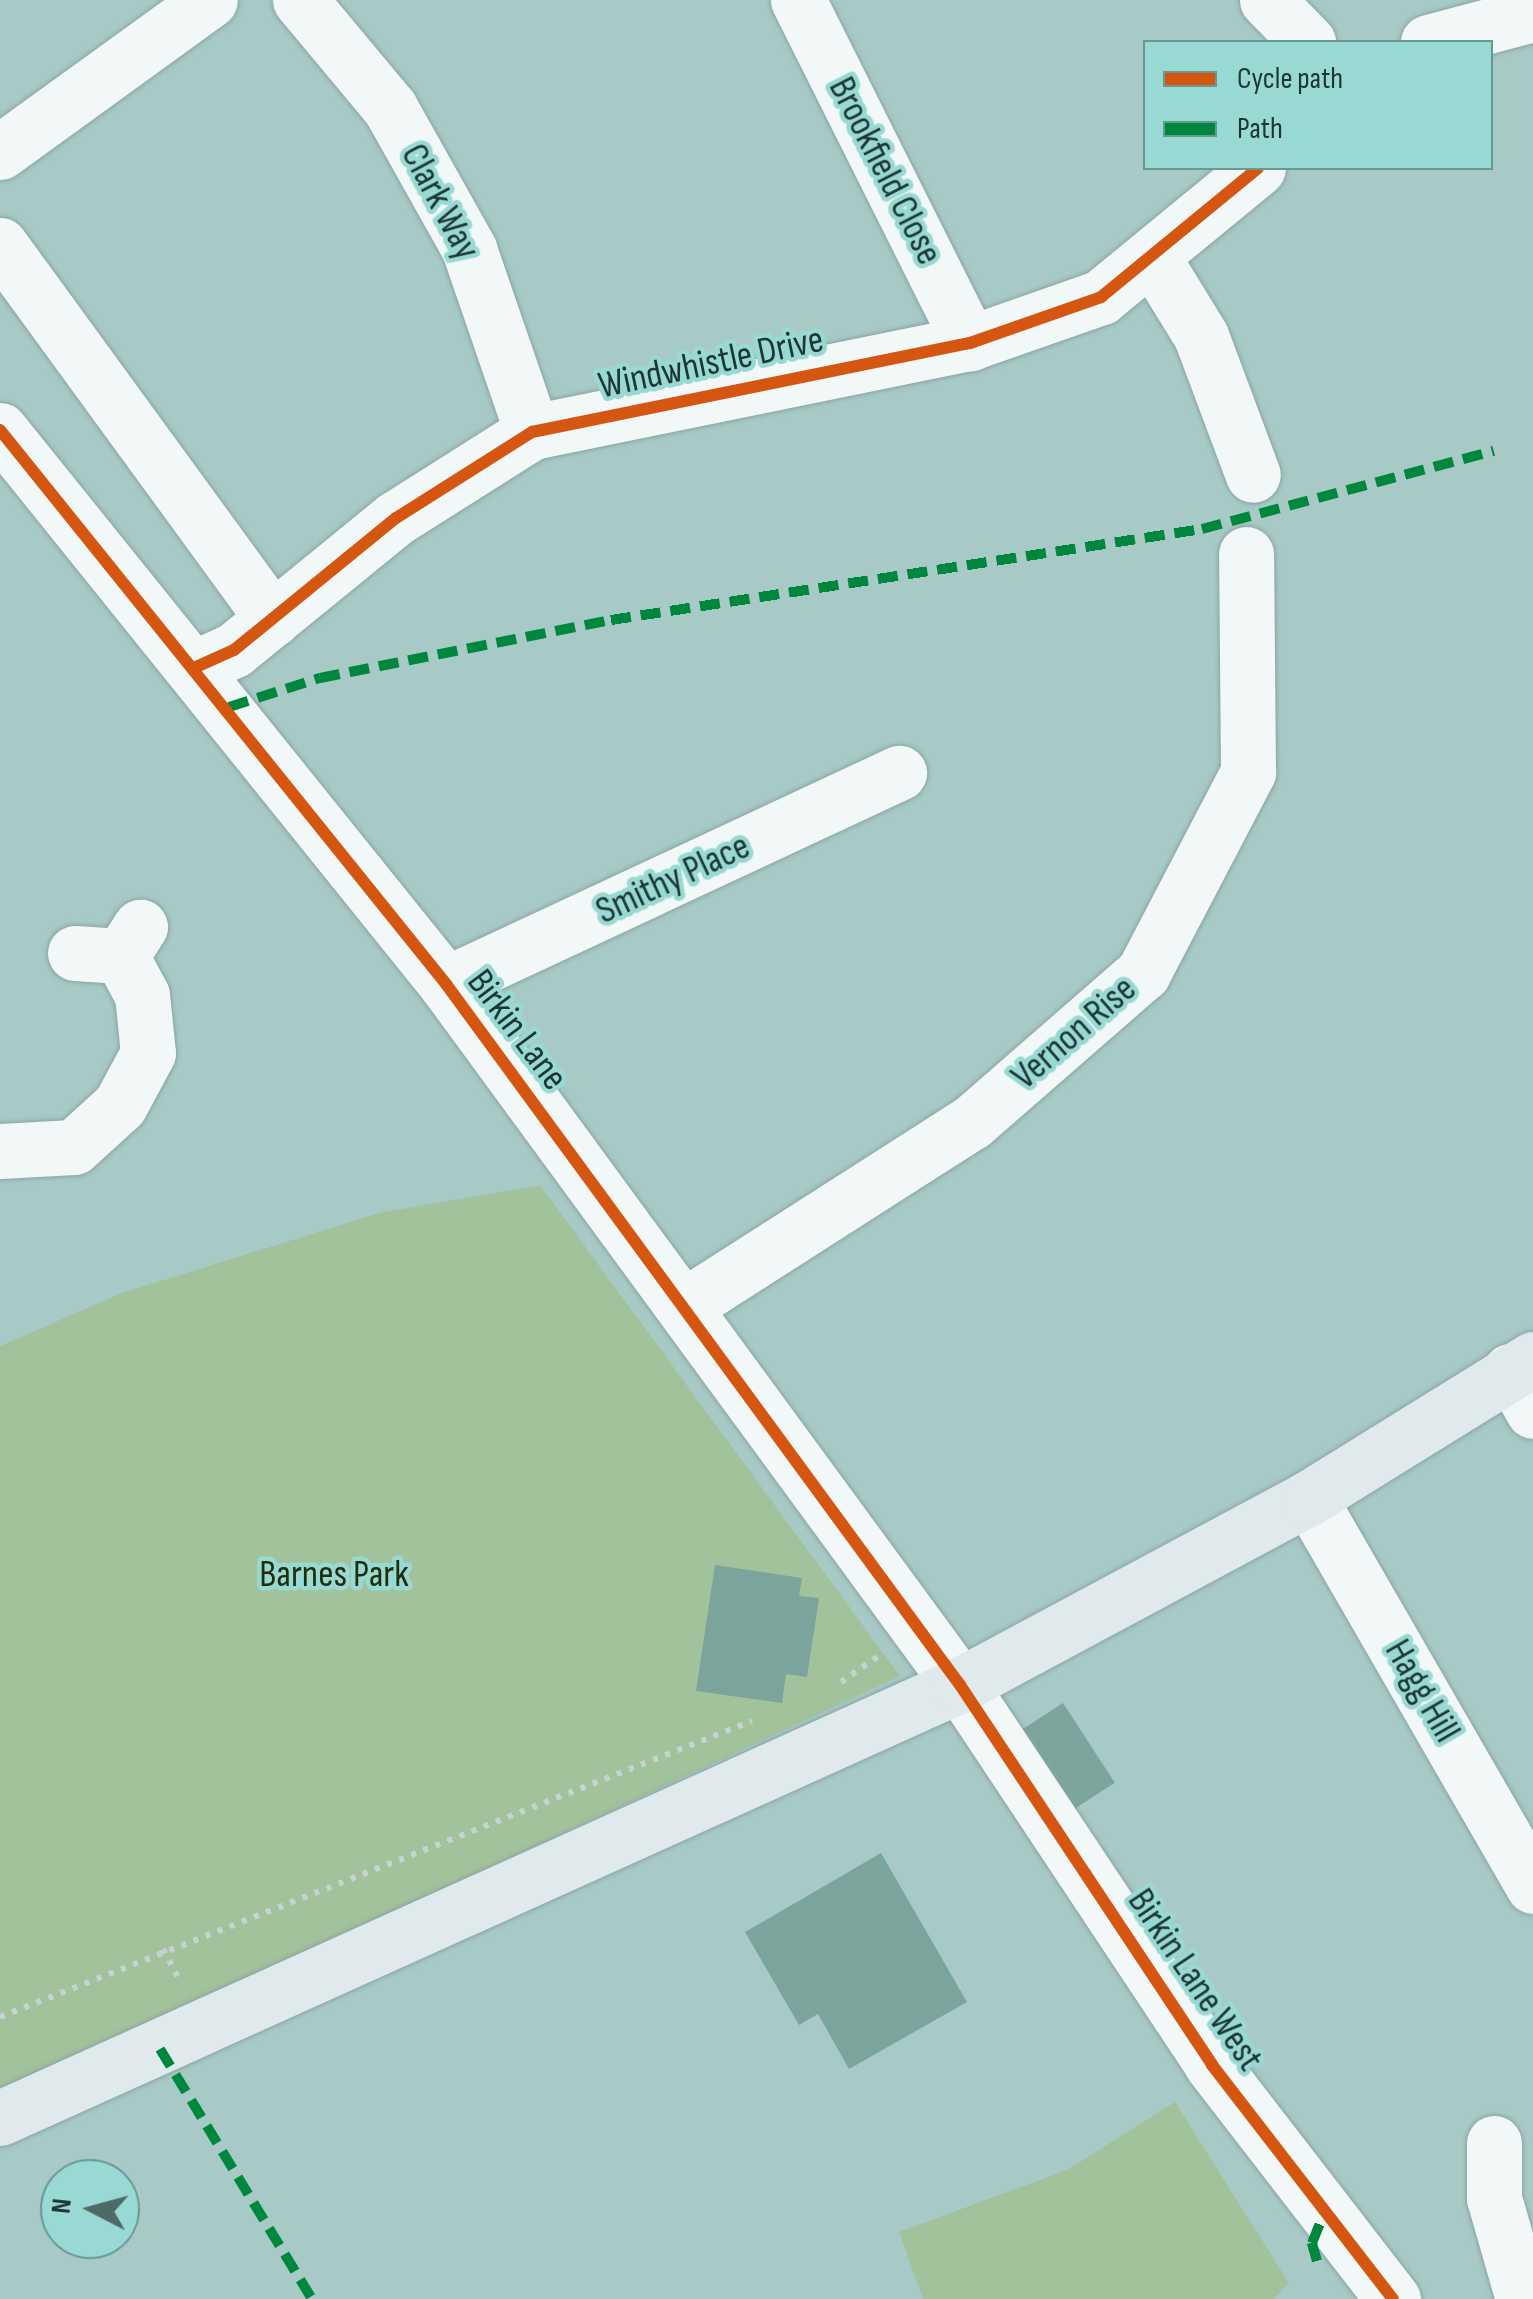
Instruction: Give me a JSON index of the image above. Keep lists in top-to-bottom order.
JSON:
{
  "streets": {
    "street": [
      "Brookfield Close",
      "Clark Way",
      "Windwhistle Drive",
      "Smithy Place",
      "Birkin Lane",
      "Vernon Rise",
      "Hagg Hill",
      "Birkin Lane West"
    ]
  },
  "crossings": [
    ["Brookfield Close", "Windwhistle Drive"],
    ["Clark Way", "Windwhistle Drive"],
    ["Windwhistle Drive", "Birkin Lane"],
    ["Smithy Place", "Birkin Lane"],
    ["Birkin Lane", "Vernon Rise"],
    ["Birkin Lane", "Birkin Lane West"]
  ],
  "parks": ["Barnes Park"],
  "legend": ["Cycle path", "Path"],
  "north": "left"
}
